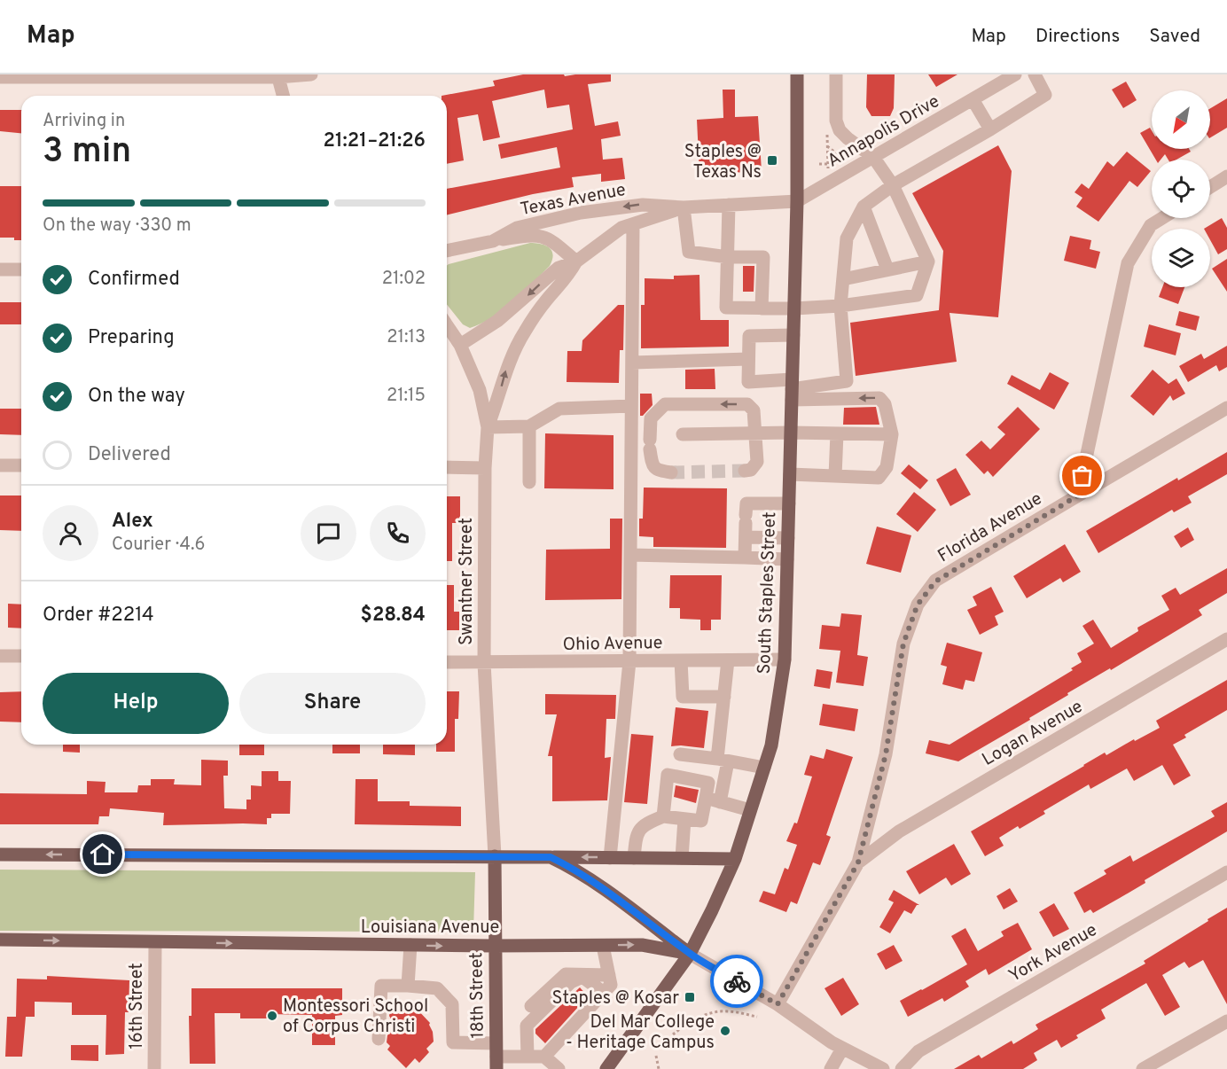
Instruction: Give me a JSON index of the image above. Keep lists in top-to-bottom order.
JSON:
{
  "streets": {
    "main road": ["South Staples Street", "Louisiana Avenue", "18th Street"],
    "street": [
      "Annapolis Drive",
      "Texas Avenue",
      "Florida Avenue",
      "Swantner Street",
      "Ohio Avenue",
      "Logan Avenue",
      "York Avenue",
      "16th Street"
    ]
  },
  "crossings": [
    ["Annapolis Drive", "Texas Avenue"],
    ["Annapolis Drive", "South Staples Street"],
    ["Texas Avenue", "Swantner Street"],
    ["Texas Avenue", "South Staples Street"],
    ["Florida Avenue", "Logan Avenue"],
    ["Swantner Street", "Ohio Avenue"],
    ["Swantner Street", "18th Street"],
    ["South Staples Street", "Ohio Avenue"],
    ["South Staples Street", "Louisiana Avenue"],
    ["Louisiana Avenue", "18th Street"],
    ["Louisiana Avenue", "16th Street"]
  ],
  "places": {
    "transit": ["Staples @ Texas Ns", "Staples @ Kosar"],
    "other": ["Montessori School of Corpus Christi", "Del Mar College - Heritage Campus"]
  },
  "north": "bottom left",
  "page": {
    "header": "Map",
    "nav": ["Map", "Directions", "Saved"],
    "heading": ["3 min", "Arriving in", "21:21–21:26"],
    "panel": [
      "Alex",
      "Courier · 4.6",
      "Order #2214",
      "$28.84"
    ],
    "bar": "On the way · 330 m",
    "list": [
      ["Confirmed", "21:02"],
      ["Preparing", "21:13"],
      ["On the way", "21:15"],
      "Delivered"
    ],
    "buttons": ["Help", "Share"]
  }
}
